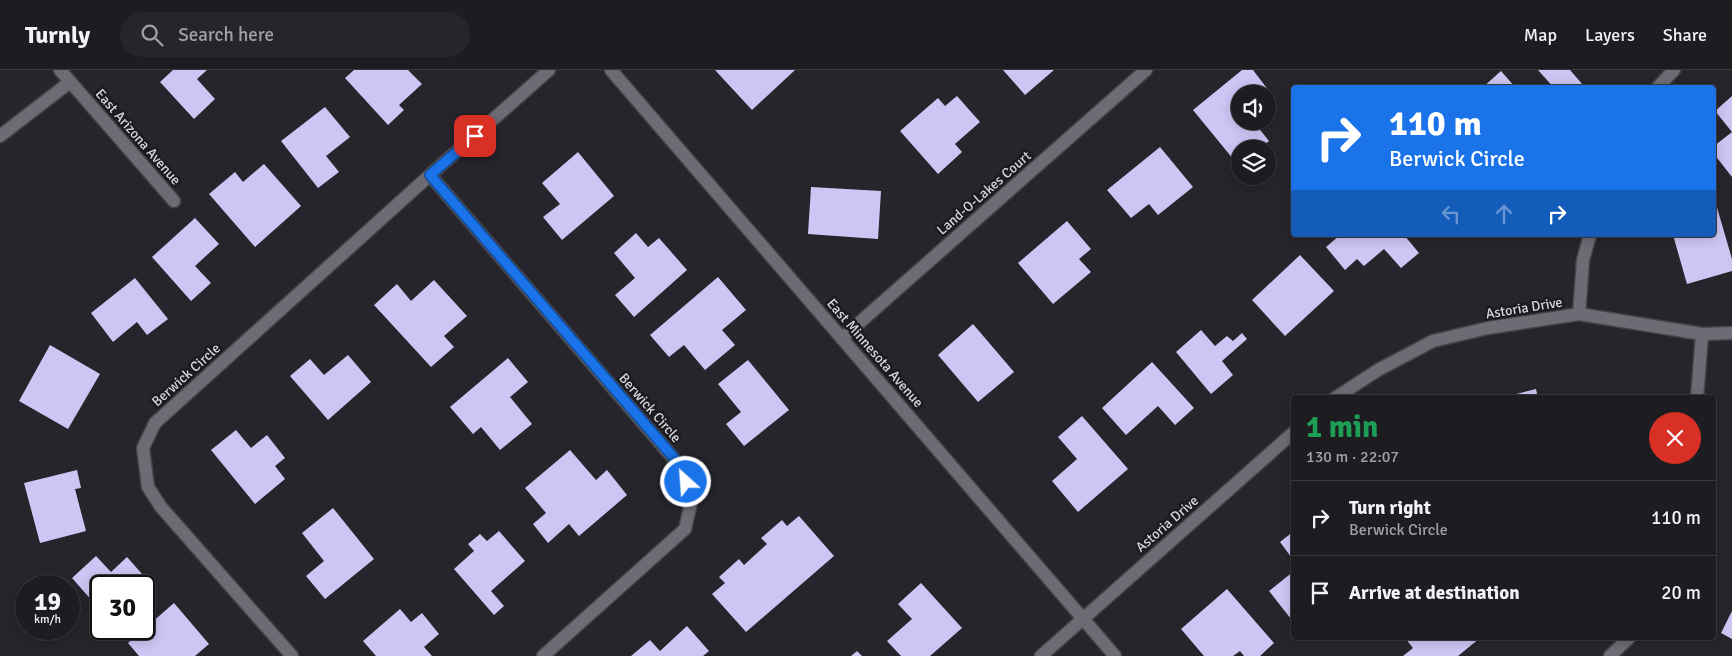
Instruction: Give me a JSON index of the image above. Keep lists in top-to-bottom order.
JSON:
{
  "streets": {
    "street": [
      "East Arizona Avenue",
      "Land-O-Lakes Court",
      "Astoria Drive",
      "East Minnesota Avenue",
      "Berwick Circle"
    ]
  },
  "crossings": [
    ["Land-O-Lakes Court", "East Minnesota Avenue"],
    ["Astoria Drive", "East Minnesota Avenue"]
  ],
  "page": {
    "header": "Turnly",
    "search": "Search here",
    "nav": ["Map", "Layers", "Share"],
    "turn": ["110 m", "Berwick Circle"],
    "heading": ["1 min", "130 m · 22:07"],
    "list": [
      {
        "name": "Turn right",
        "note": "Berwick Circle",
        "value": "110 m"
      },
      {
        "name": "Arrive at destination",
        "value": "20 m"
      }
    ],
    "speed": "19 km/h",
    "limit": "30"
  }
}
